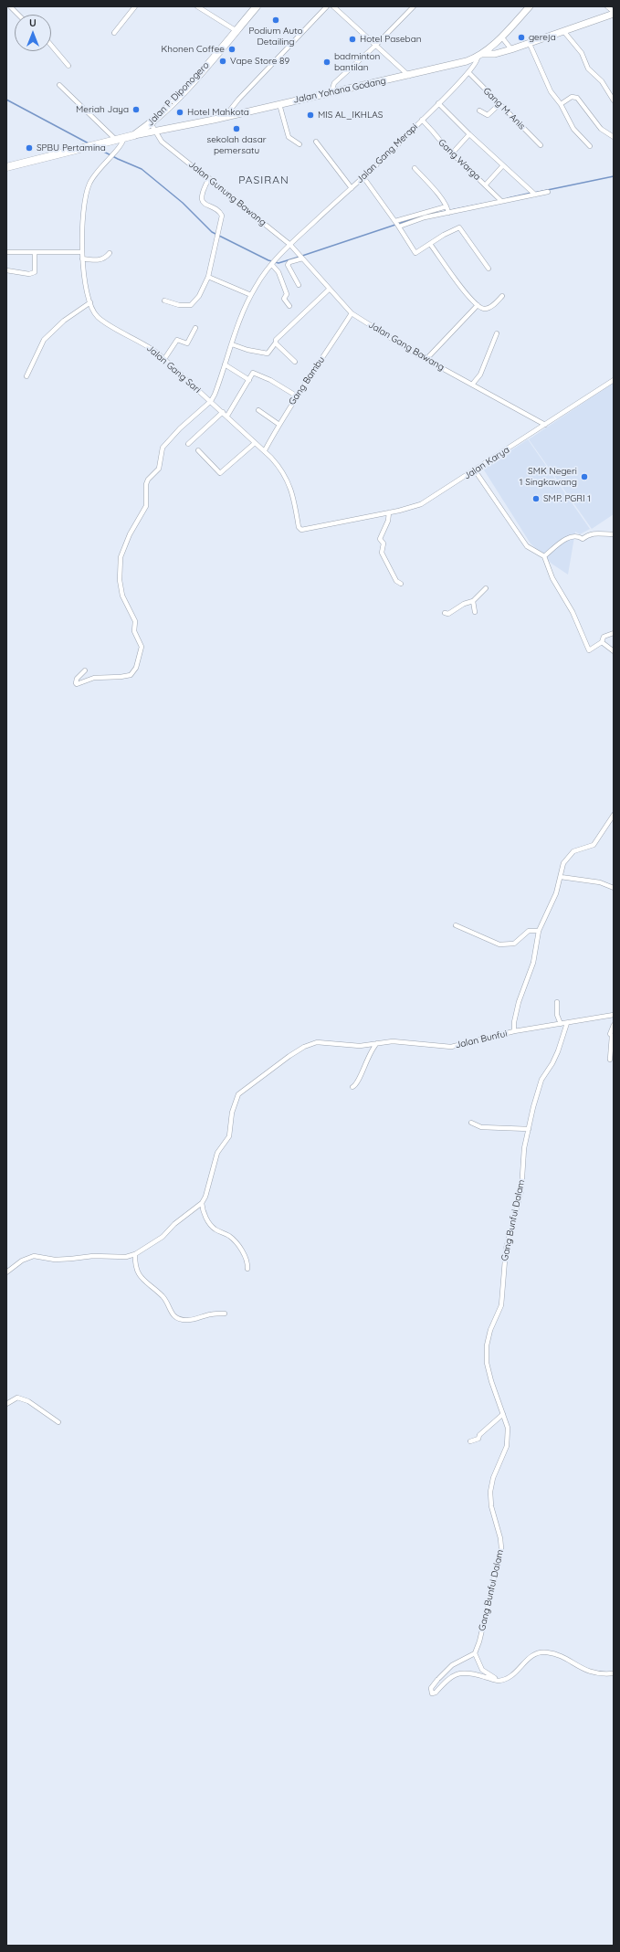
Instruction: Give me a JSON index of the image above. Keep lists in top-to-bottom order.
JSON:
{
  "streets": {
    "main road": ["Jalan Yohana Godang", "Jalan P. Diponogero"],
    "street": [
      "Gang M. Anis",
      "Jalan Gang Merapi",
      "Gang Warga",
      "Jalan Gunung Bawang",
      "Jalan Gang Bawang",
      "Jalan Gang Sari",
      "Gang Bambu",
      "Jalan Karya",
      "Jalan Bunfui",
      "Gang Bunfui Dalam"
    ]
  },
  "crossings": [
    ["Jalan Yohana Godang", "Jalan P. Diponogero"],
    ["Jalan Yohana Godang", "Jalan Gang Merapi"],
    ["Jalan Yohana Godang", "Jalan Gunung Bawang"],
    ["Jalan Yohana Godang", "Jalan Gang Sari"],
    ["Jalan P. Diponogero", "Jalan Gunung Bawang"],
    ["Jalan P. Diponogero", "Jalan Gang Sari"],
    ["Gang M. Anis", "Jalan Gang Merapi"],
    ["Jalan Gang Merapi", "Gang Warga"],
    ["Jalan Gang Merapi", "Jalan Gunung Bawang"],
    ["Jalan Gunung Bawang", "Jalan Gang Bawang"],
    ["Jalan Gang Bawang", "Gang Bambu"],
    ["Jalan Gang Bawang", "Jalan Karya"],
    ["Jalan Gang Sari", "Gang Bambu"],
    ["Jalan Gang Sari", "Jalan Karya"],
    ["Jalan Bunfui", "Gang Bunfui Dalam"]
  ],
  "districts": ["PASIRAN"],
  "places": [
    "Podium Auto Detailing",
    "gereja",
    "Hotel Paseban",
    "Khonen Coffee",
    "Vape Store 89",
    "badminton bantilan",
    "Meriah Jaya",
    "Hotel Mahkota",
    "MIS AL_IKHLAS",
    "sekolah dasar pemersatu",
    "SPBU Pertamina",
    "SMK Negeri 1 Singkawang",
    "SMP. PGRI 1"
  ],
  "north": "top"
}
